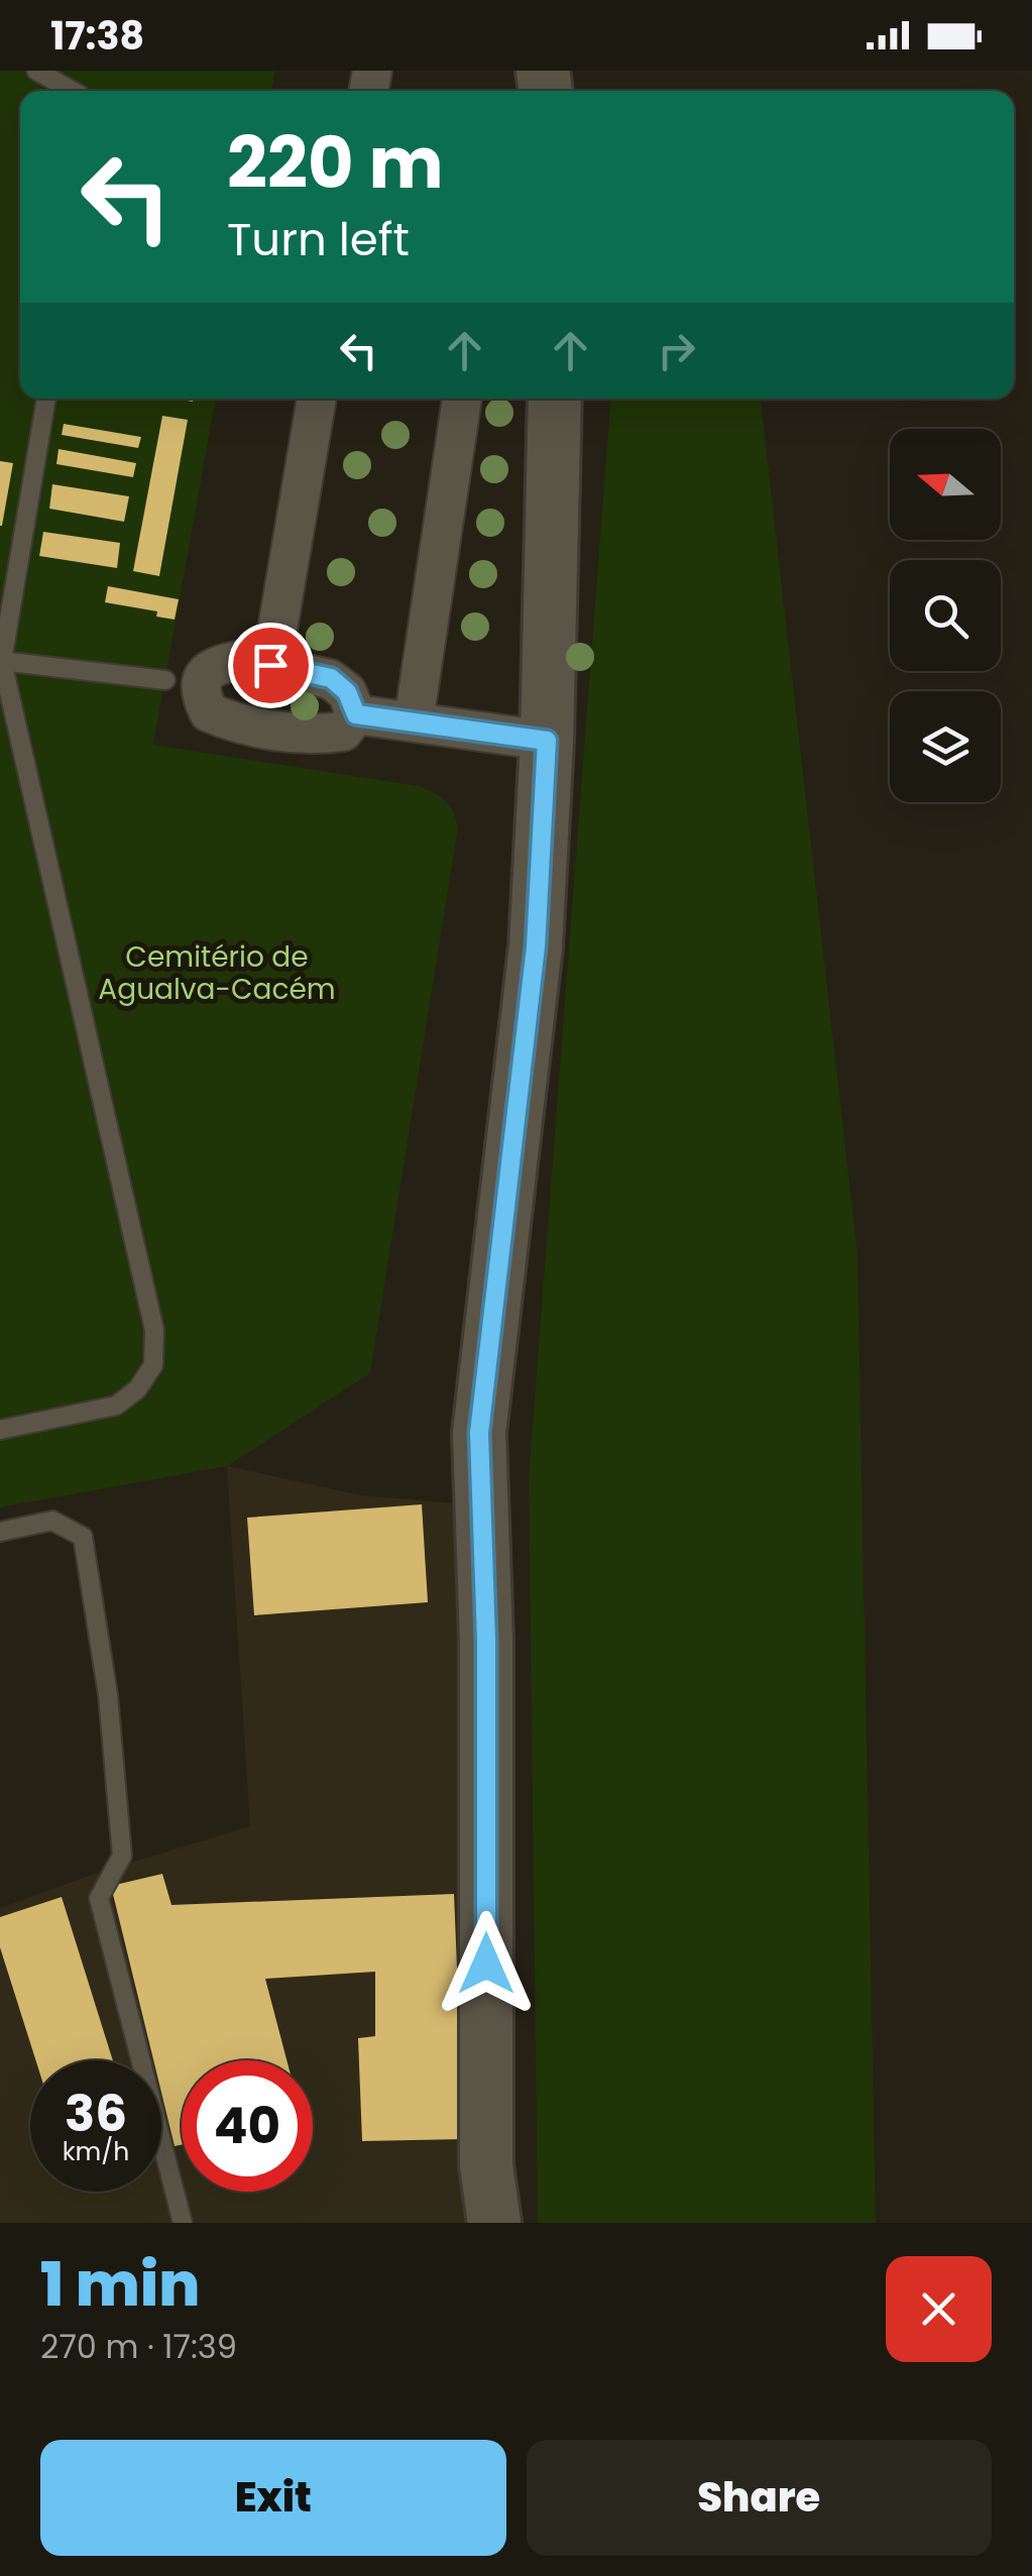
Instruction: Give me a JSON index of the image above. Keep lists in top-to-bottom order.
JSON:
{
  "parks": ["Cemitério de Agualva-Cacém"],
  "north": "left",
  "page": {
    "status": "17:38",
    "turn": ["220 m", "Turn left"],
    "speed": "36 km/h",
    "limit": "40",
    "heading": ["1 min", "270 m · 17:39"],
    "buttons": ["Exit", "Share"]
  }
}
